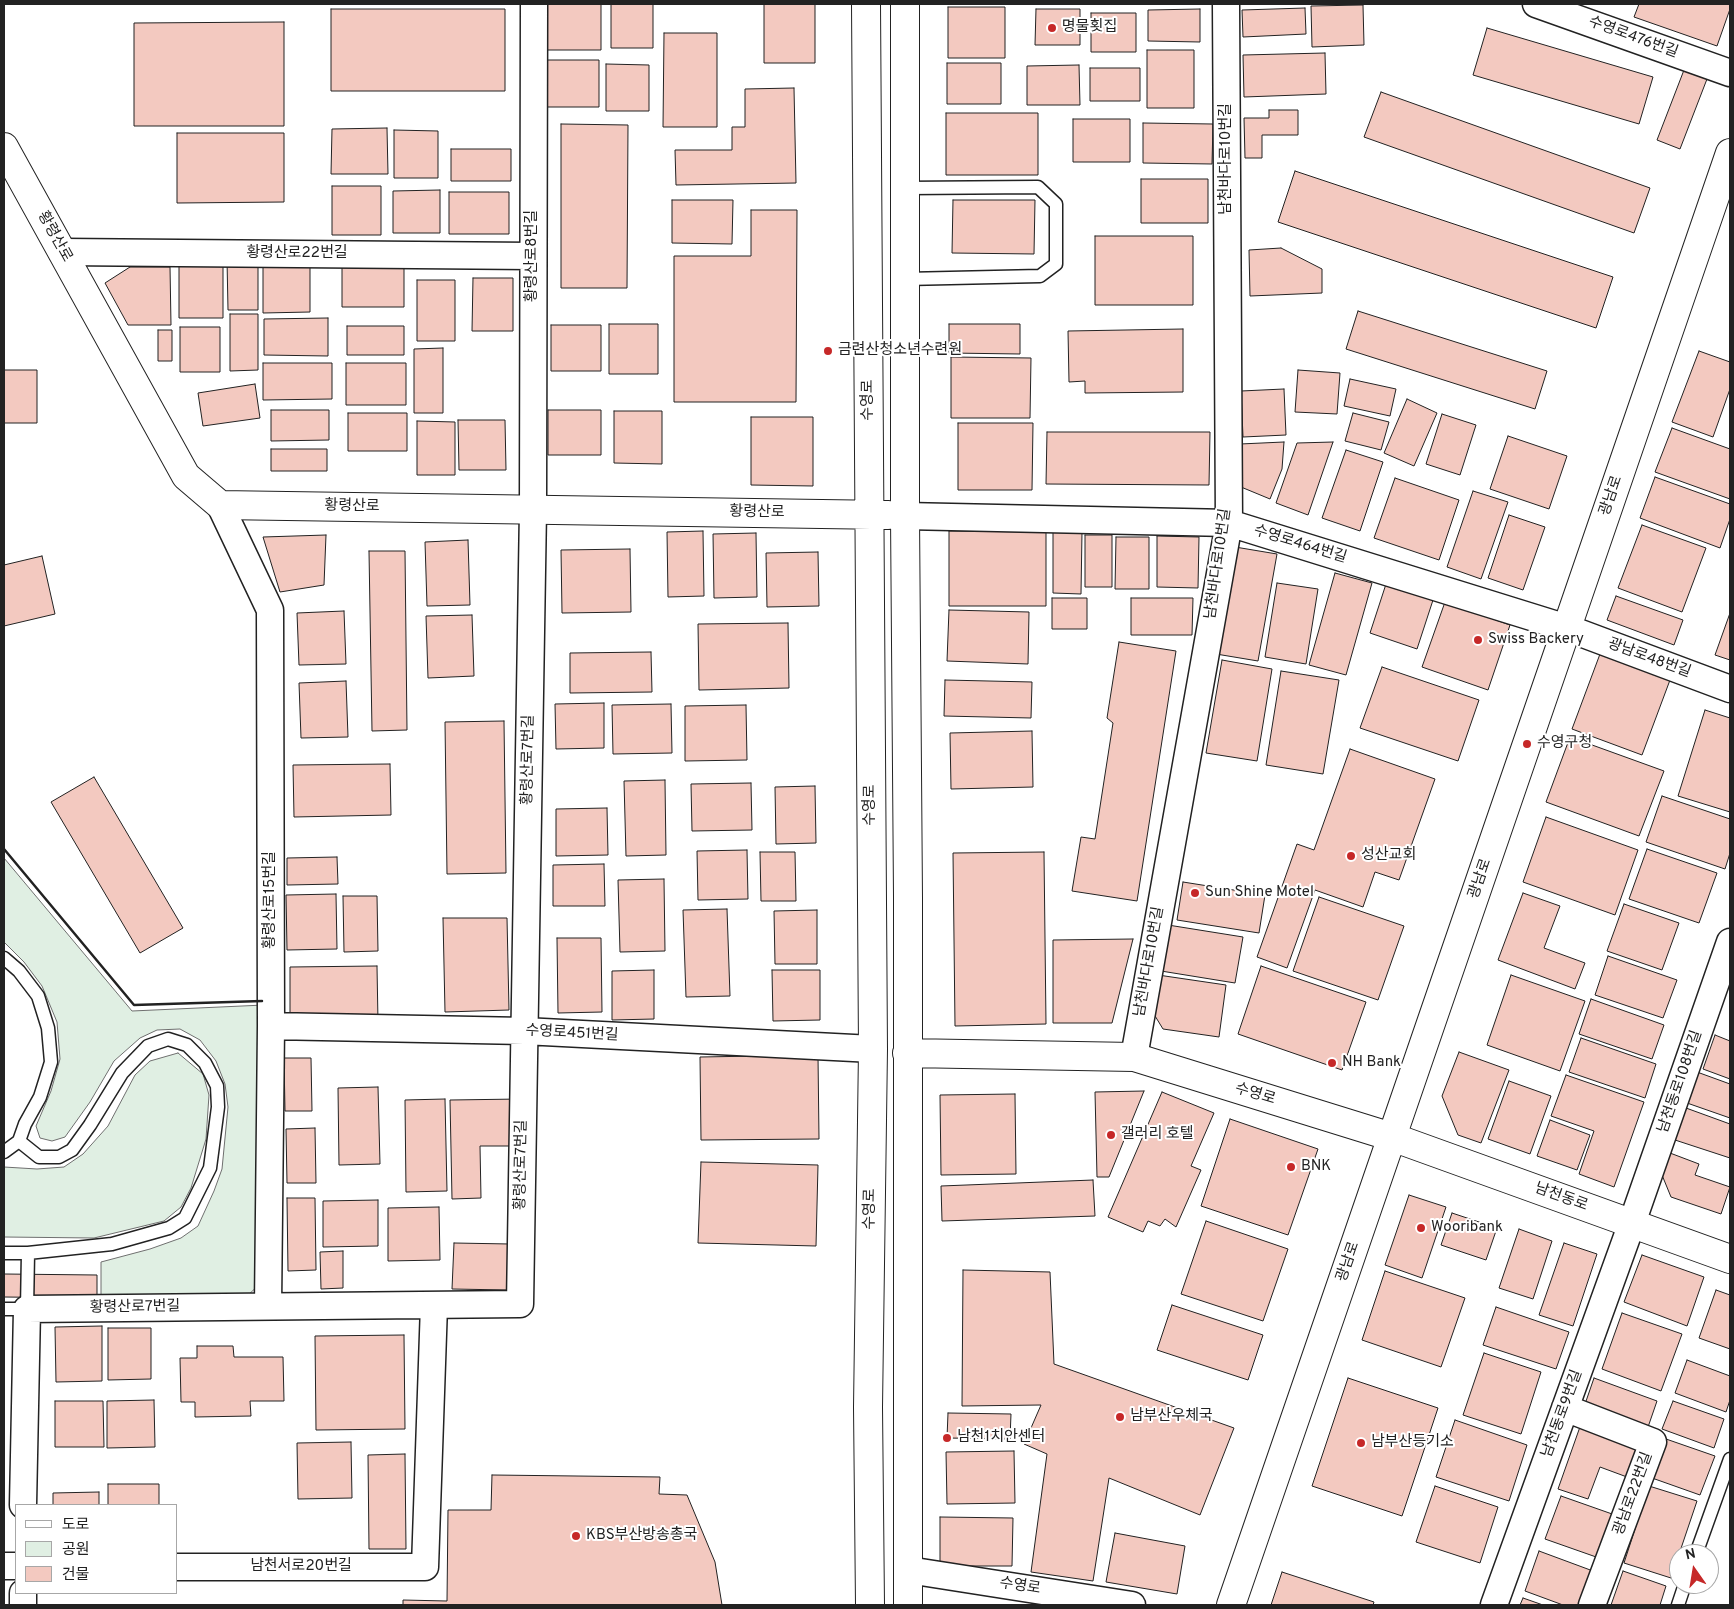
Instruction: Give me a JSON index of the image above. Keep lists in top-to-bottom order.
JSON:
{
  "streets": {
    "main road": [
      "황령산로",
      "수영로",
      "광남로",
      "남천동로"
    ],
    "street": [
      "수영로476번길",
      "남천바다로10번길",
      "황령산로22번길",
      "황령산로8번길",
      "수영로464번길",
      "광남로48번길",
      "황령산로7번길",
      "황령산로15번길",
      "수영로451번길",
      "남천동로108번길",
      "남천동로9번길",
      "광남로22번길",
      "남천서로20번길"
    ]
  },
  "crossings": [
    ["남천바다로10번길", "수영로"],
    ["남천바다로10번길", "수영로464번길"],
    ["황령산로", "황령산로22번길"],
    ["황령산로", "황령산로8번길"],
    ["황령산로", "수영로"],
    ["황령산로", "수영로464번길"],
    ["황령산로", "황령산로7번길"],
    ["황령산로", "황령산로15번길"],
    ["황령산로22번길", "황령산로8번길"],
    ["황령산로8번길", "황령산로7번길"],
    ["수영로", "광남로"],
    ["수영로", "수영로451번길"],
    ["수영로", "남천동로"],
    ["광남로", "수영로464번길"],
    ["광남로", "광남로48번길"],
    ["광남로", "남천동로"],
    ["수영로464번길", "광남로48번길"],
    ["황령산로7번길", "황령산로15번길"],
    ["황령산로7번길", "수영로451번길"],
    ["황령산로7번길", "남천서로20번길"],
    ["황령산로15번길", "수영로451번길"],
    ["남천동로108번길", "남천동로"],
    ["남천동로108번길", "남천동로9번길"],
    ["남천동로", "남천동로9번길"],
    ["남천동로9번길", "광남로22번길"]
  ],
  "places": [
    "명물횟집",
    "금련산청소년수련원",
    "Swiss Backery",
    "수영구청",
    "성산교회",
    "Sun Shine Motel",
    "NH Bank",
    "갤러리 호텔",
    "BNK",
    "Wooribank",
    "남부산우체국",
    "남천1치안센터",
    "남부산등기소",
    "KBS부산방송총국"
  ],
  "legend": ["도로", "공원", "건물"],
  "north": "top"
}
